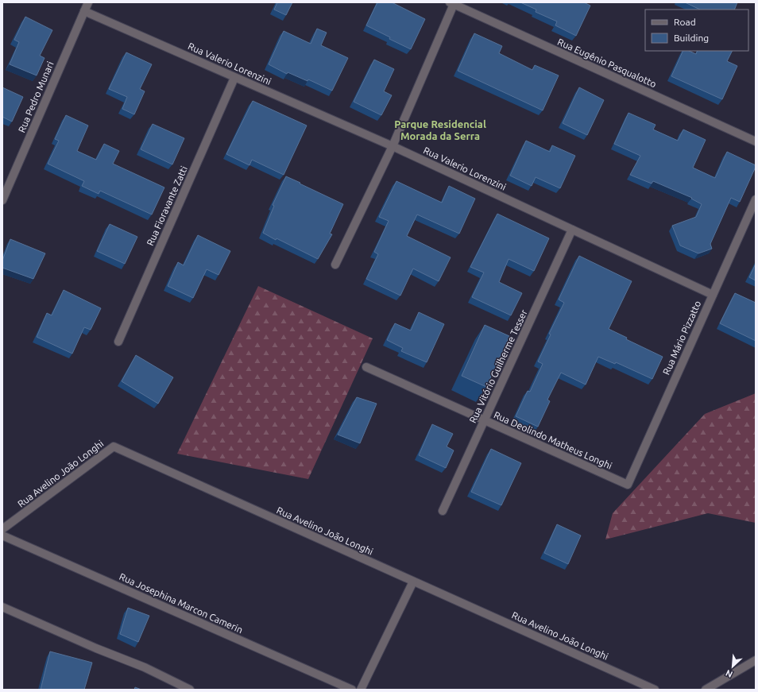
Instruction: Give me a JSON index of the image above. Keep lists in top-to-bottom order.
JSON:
{
  "streets": {
    "street": [
      "Rua Eugênio Pasqualotto",
      "Rua Valerio Lorenzini",
      "Rua Pedro Munari",
      "Rua Fioravante Zatti",
      "Rua Mário Pizzatto",
      "Rua Vitório Guilherme Tesser",
      "Rua Deolindo Matheus Longhi",
      "Rua Avelino João Longhi",
      "Rua Josephina Marcon Camerin"
    ]
  },
  "crossings": [
    ["Rua Valerio Lorenzini", "Rua Pedro Munari"],
    ["Rua Valerio Lorenzini", "Rua Fioravante Zatti"],
    ["Rua Valerio Lorenzini", "Rua Mário Pizzatto"],
    ["Rua Valerio Lorenzini", "Rua Vitório Guilherme Tesser"],
    ["Rua Mário Pizzatto", "Rua Deolindo Matheus Longhi"],
    ["Rua Vitório Guilherme Tesser", "Rua Deolindo Matheus Longhi"]
  ],
  "districts": ["Parque Residencial Morada da Serra"],
  "legend": ["Road", "Building"],
  "north": "bottom left"
}
